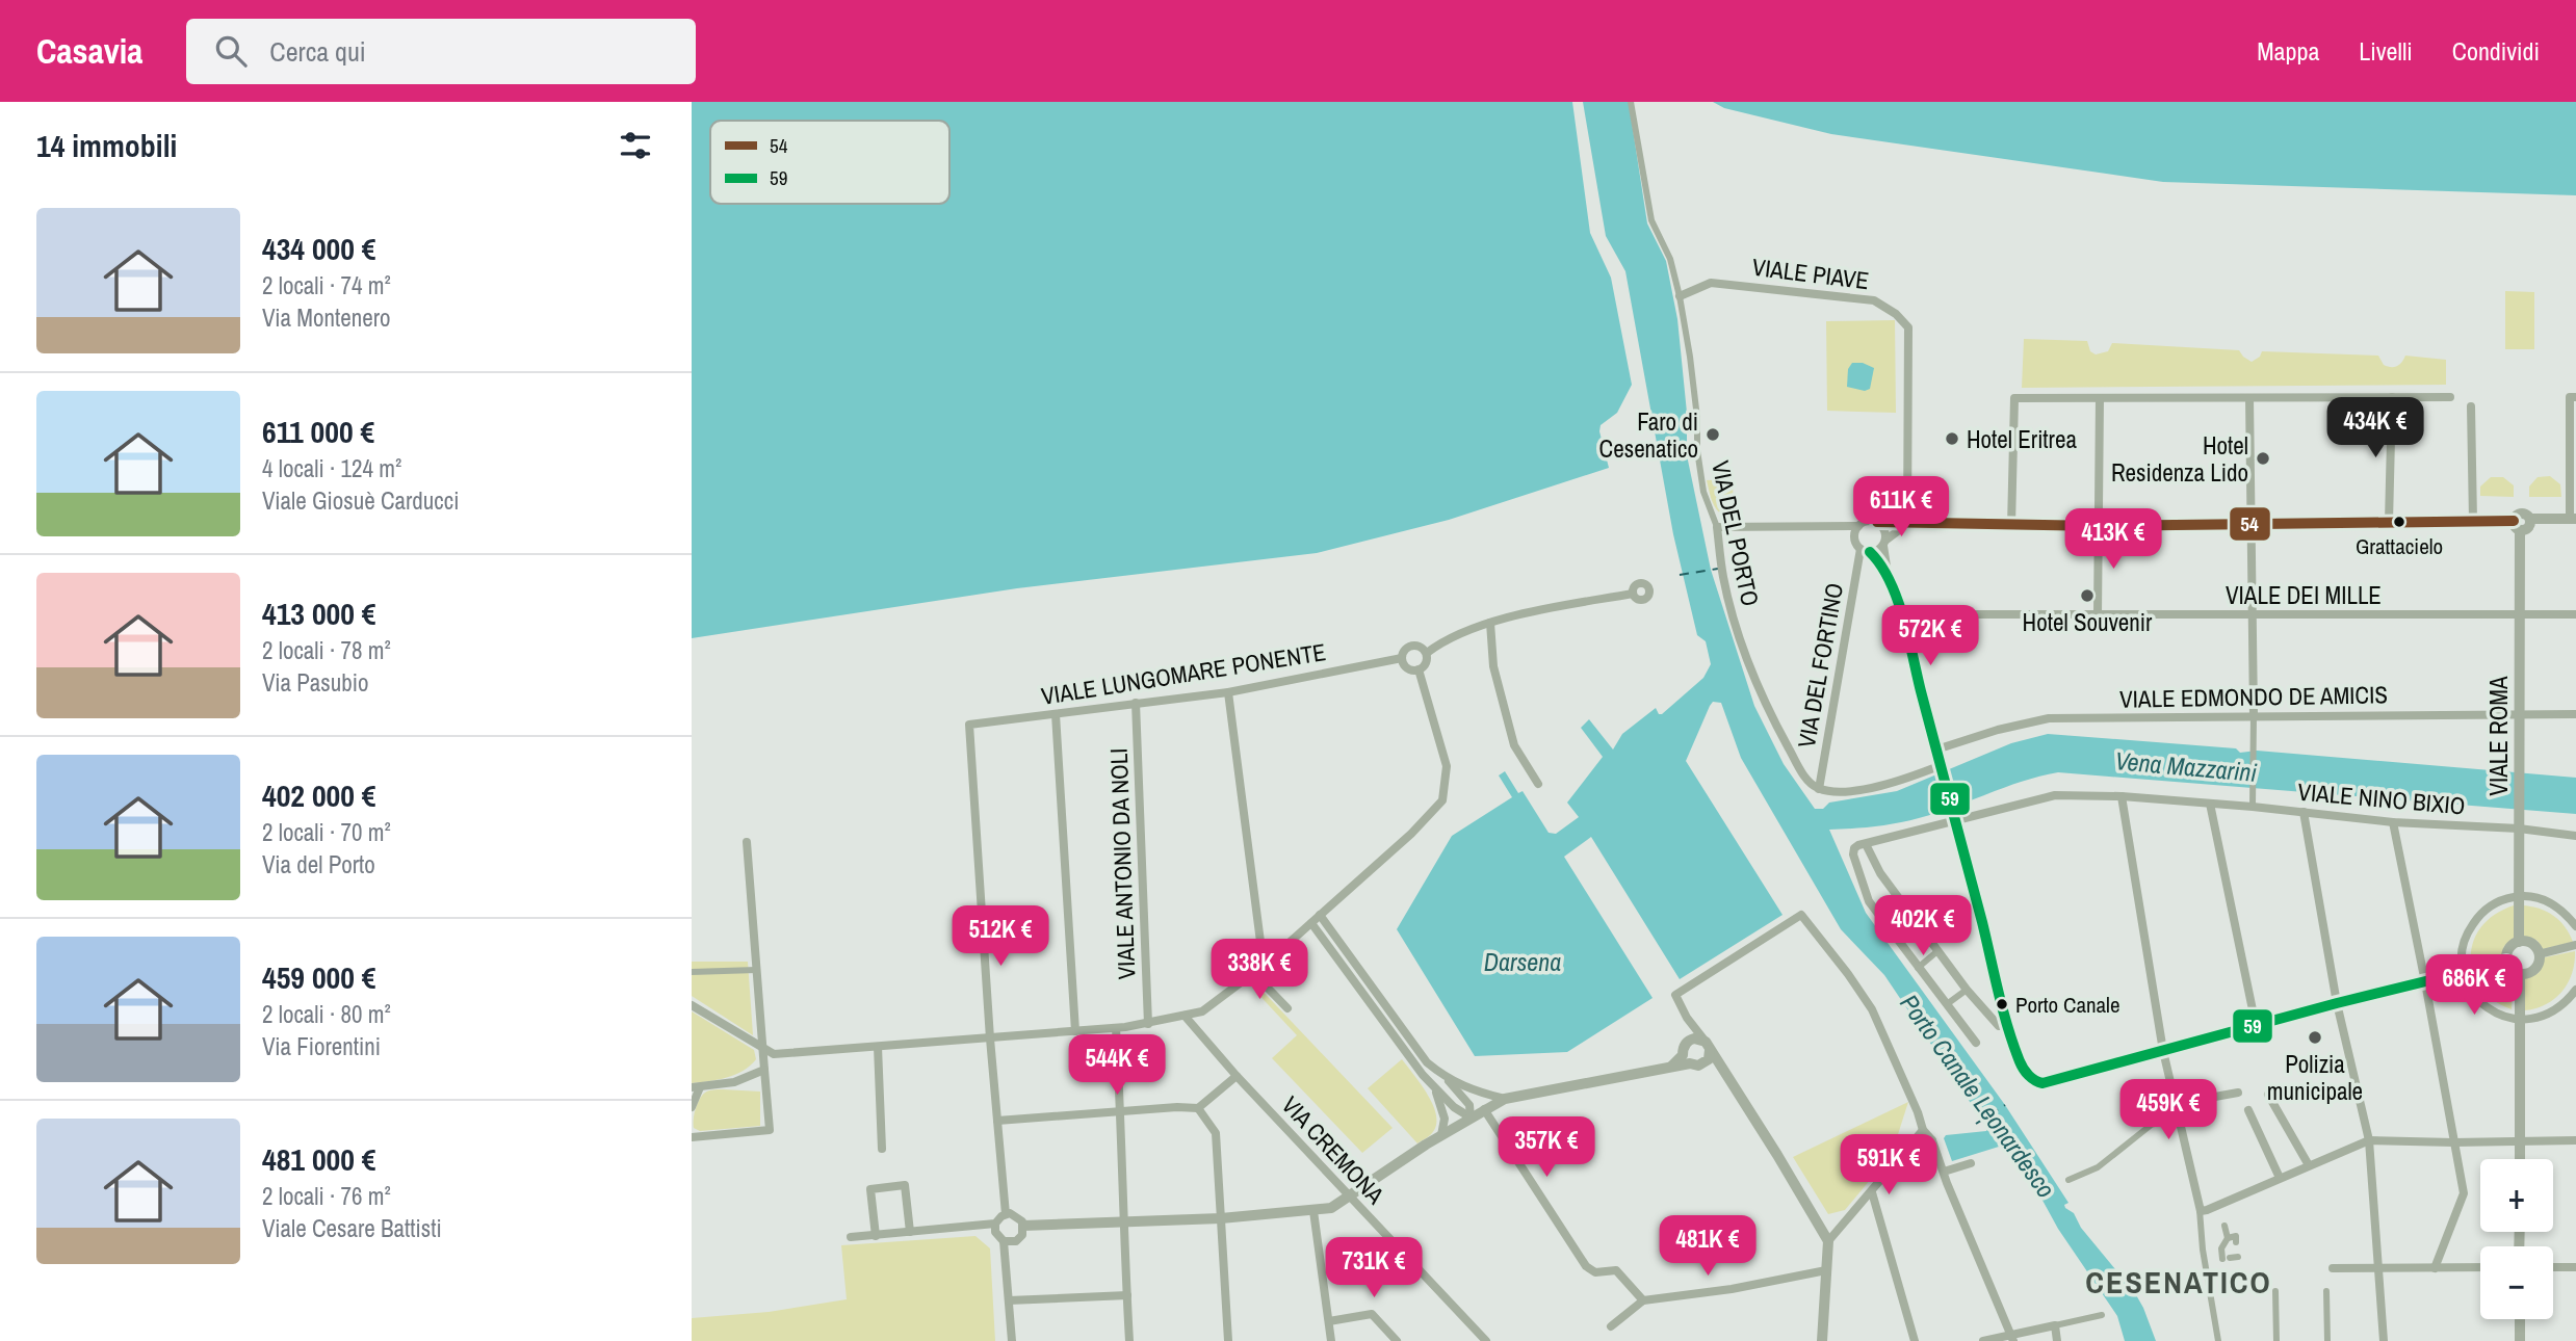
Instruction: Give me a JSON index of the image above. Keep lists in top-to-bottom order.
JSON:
{
  "streets": {
    "street": [
      "VIALE PIAVE",
      "VIA DEL PORTO",
      "VIALE DEI MILLE",
      "VIA DEL FORTINO",
      "VIALE LUNGOMARE PONENTE",
      "VIALE EDMONDO DE AMICIS",
      "VIALE ROMA",
      "VIALE NINO BIXIO",
      "VIALE ANTONIO DA NOLI",
      "VIA CREMONA"
    ]
  },
  "crossings": [
    ["VIALE PIAVE", "VIA DEL PORTO"],
    ["VIA DEL PORTO", "VIA DEL FORTINO"],
    ["VIALE DEI MILLE", "VIALE ROMA"],
    ["VIALE LUNGOMARE PONENTE", "VIALE ANTONIO DA NOLI"],
    ["VIALE EDMONDO DE AMICIS", "VIALE ROMA"],
    ["VIALE ROMA", "VIALE NINO BIXIO"]
  ],
  "districts": ["CESENATICO"],
  "water": ["Vena Mazzarini", "Darsena", "Porto Canale Leonardesco"],
  "places": [
    "Faro di Cesenatico",
    "Hotel Eritrea",
    "Hotel Residenza Lido",
    "Grattacielo",
    "Hotel Souvenir",
    "Porto Canale",
    "Polizia municipale"
  ],
  "lines": ["transit line 54", "transit line 59"],
  "legend": ["54", "59"],
  "page": {
    "header": "Casavia",
    "search": "Cerca qui",
    "nav": ["Mappa", "Livelli", "Condividi"],
    "heading": "14 immobili",
    "list": [
      {
        "name": "434 000 €",
        "note": "2 locali · 74 m² · Via Montenero"
      },
      {
        "name": "611 000 €",
        "note": "4 locali · 124 m² · Viale Giosuè Carducci"
      },
      {
        "name": "413 000 €",
        "note": "2 locali · 78 m² · Via Pasubio"
      },
      {
        "name": "402 000 €",
        "note": "2 locali · 70 m² · Via del Porto"
      },
      {
        "name": "459 000 €",
        "note": "2 locali · 80 m² · Via Fiorentini"
      },
      {
        "name": "481 000 €",
        "note": "2 locali · 76 m² · Viale Cesare Battisti"
      }
    ],
    "price": [
      "434K €",
      "611K €",
      "413K €",
      "572K €",
      "402K €",
      "512K €",
      "338K €",
      "686K €",
      "544K €",
      "459K €",
      "357K €",
      "591K €",
      "481K €",
      "731K €"
    ],
    "map_buttons": ["+", "−"]
  }
}
